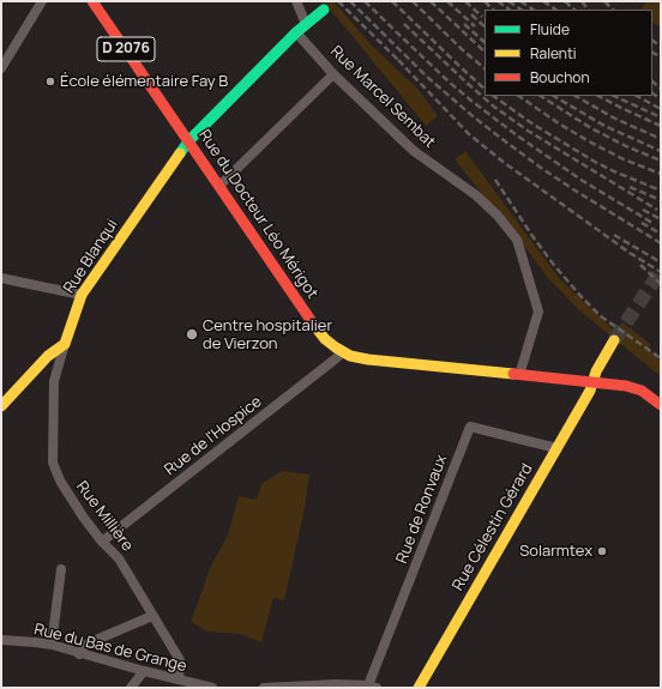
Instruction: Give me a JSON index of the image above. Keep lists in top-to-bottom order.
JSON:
{
  "streets": {
    "street": [
      "D 2076",
      "Rue Marcel Sembat",
      "Rue du Docteur Léo Mérigot",
      "Rue Blanqui",
      "Rue de l'Hospice",
      "Rue de Ronvaux",
      "Rue Millière",
      "Rue Célestin Gérard",
      "Rue du Bas de Grange"
    ]
  },
  "crossings": [
    ["D 2076", "Rue du Docteur Léo Mérigot"],
    ["D 2076", "Rue Célestin Gérard"],
    ["Rue Marcel Sembat", "Rue du Docteur Léo Mérigot"],
    ["Rue du Docteur Léo Mérigot", "Rue Blanqui"],
    ["Rue du Docteur Léo Mérigot", "Rue de l'Hospice"],
    ["Rue du Docteur Léo Mérigot", "Rue Célestin Gérard"],
    ["Rue Blanqui", "Rue Millière"],
    ["Rue de l'Hospice", "Rue Millière"],
    ["Rue de Ronvaux", "Rue Célestin Gérard"],
    ["Rue Millière", "Rue du Bas de Grange"]
  ],
  "places": ["École élémentaire Fay B", "Centre hospitalier de Vierzon", "Solarmtex"],
  "legend": ["Fluide", "Ralenti", "Bouchon"]
}
